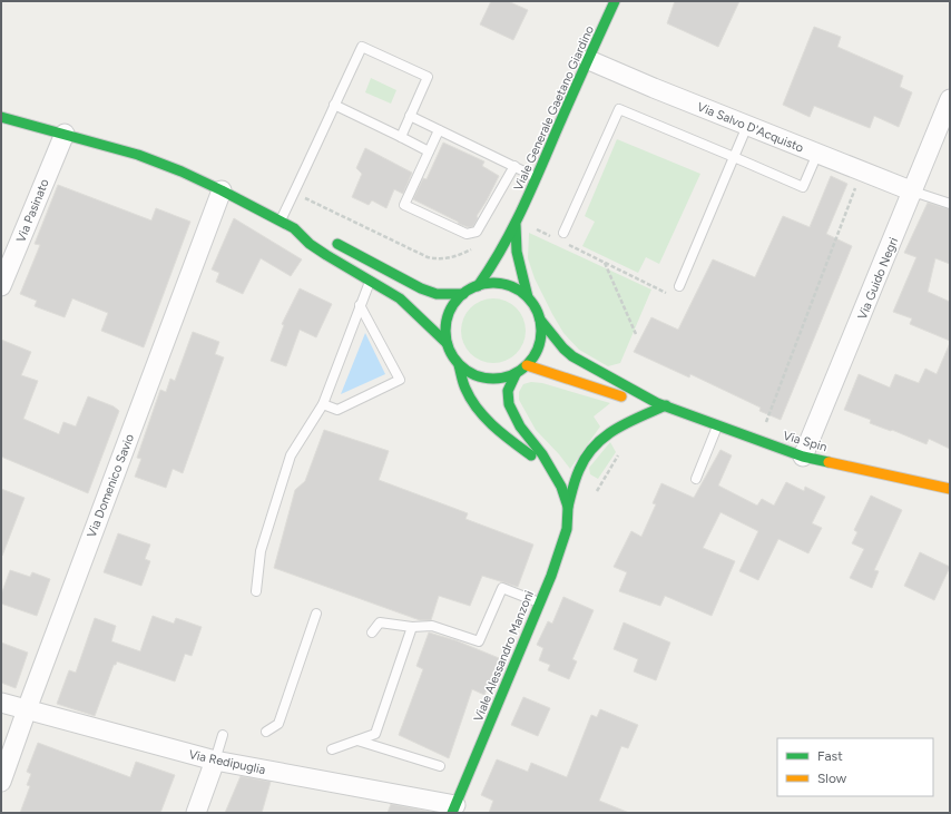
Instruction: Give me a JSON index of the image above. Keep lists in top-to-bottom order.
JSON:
{
  "streets": {
    "main road": ["Viale Generale Gaetano Giardino", "Via Spin", "Viale Alessandro Manzoni"],
    "street": [
      "Via Salvo D'Acquisto",
      "Via Pasinato",
      "Via Guido Negri",
      "Via Domenico Savio",
      "Via Redipuglia"
    ]
  },
  "crossings": [
    ["Viale Generale Gaetano Giardino", "Via Salvo D'Acquisto"],
    ["Viale Generale Gaetano Giardino", "Via Spin"],
    ["Viale Generale Gaetano Giardino", "Viale Alessandro Manzoni"],
    ["Via Salvo D'Acquisto", "Via Guido Negri"],
    ["Via Guido Negri", "Via Spin"],
    ["Via Spin", "Viale Alessandro Manzoni"],
    ["Via Domenico Savio", "Via Redipuglia"],
    ["Viale Alessandro Manzoni", "Via Redipuglia"]
  ],
  "legend": ["Fast", "Slow"]
}
